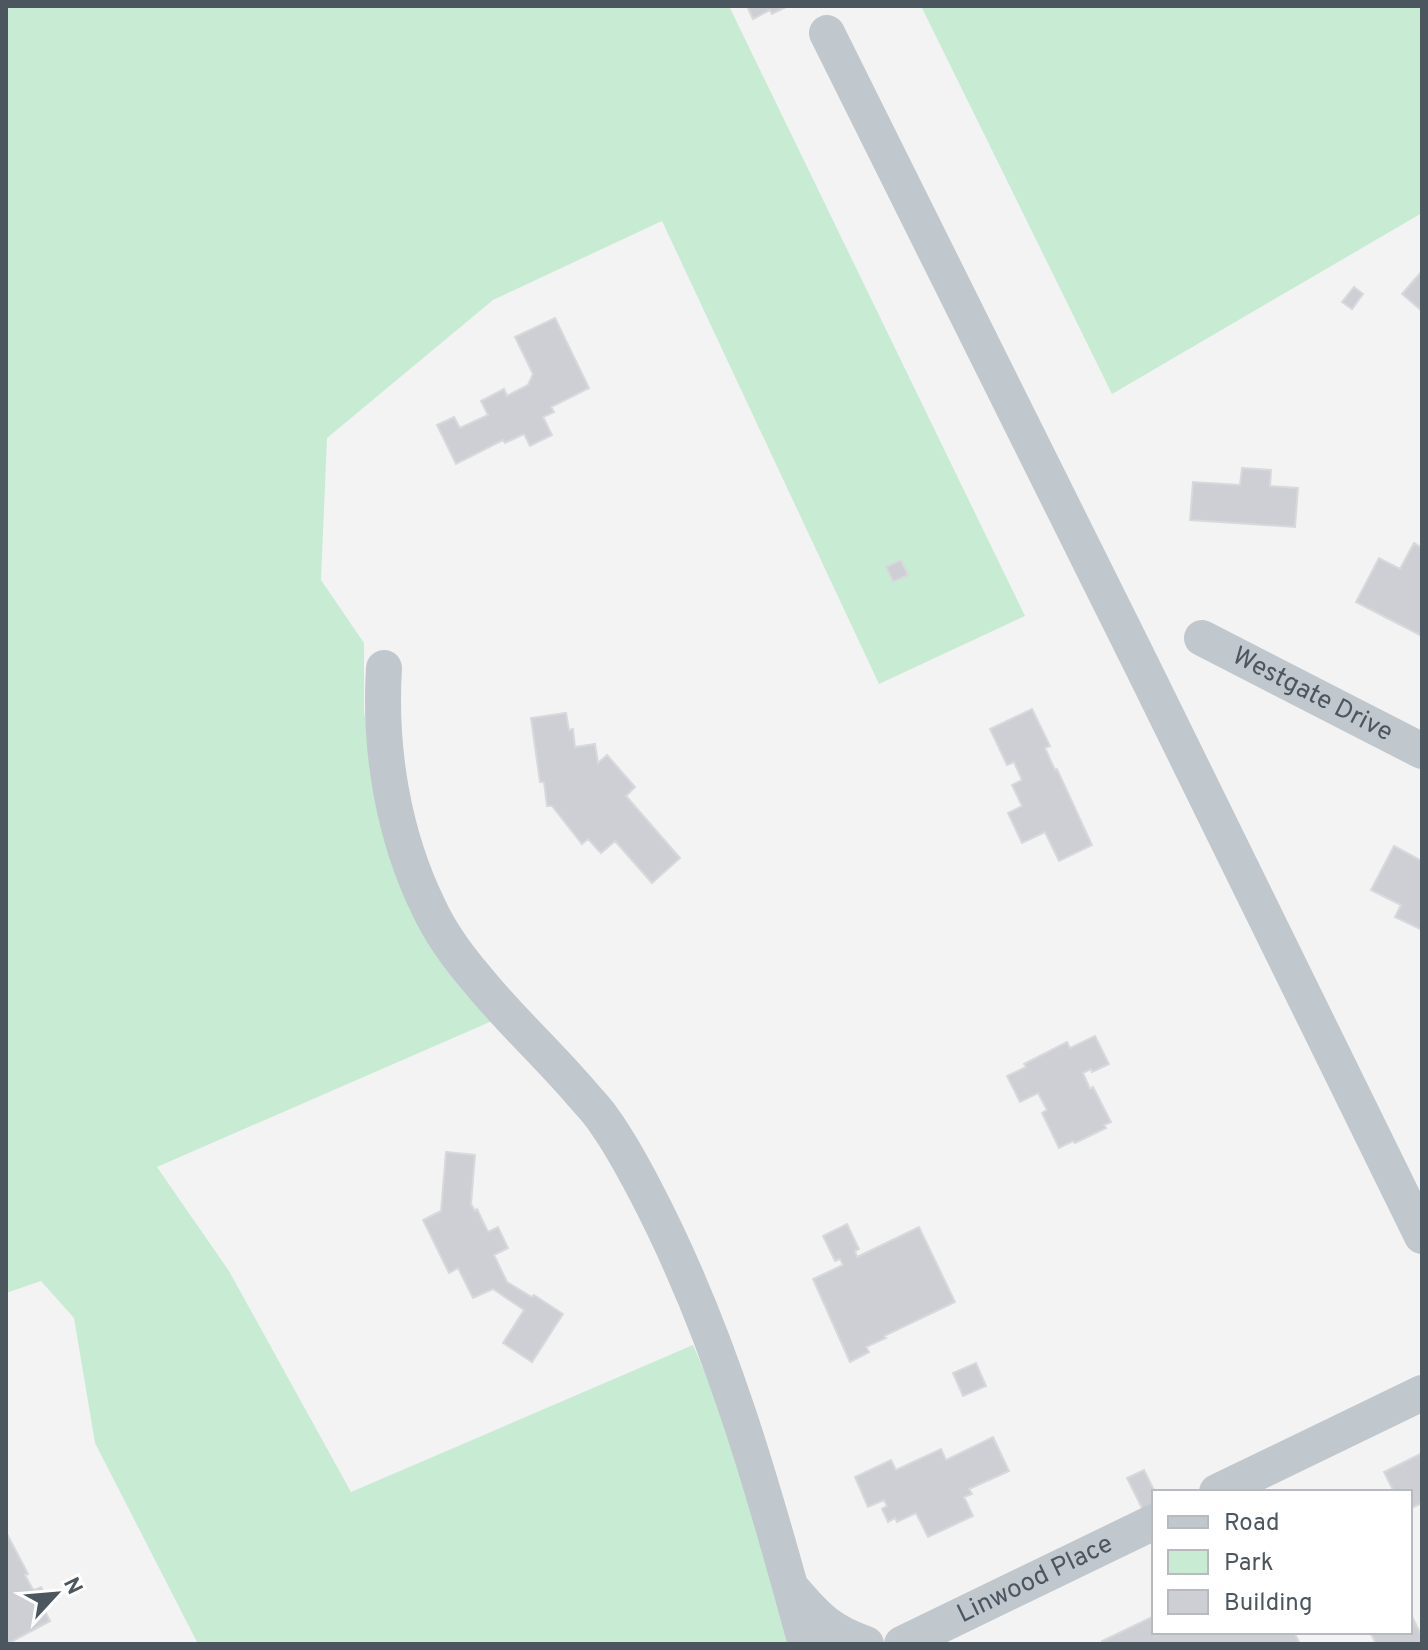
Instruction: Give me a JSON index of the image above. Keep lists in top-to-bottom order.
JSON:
{
  "streets": {
    "street": ["Westgate Drive", "Linwood Place"]
  },
  "legend": ["Road", "Park", "Building"],
  "north": "top right"
}
